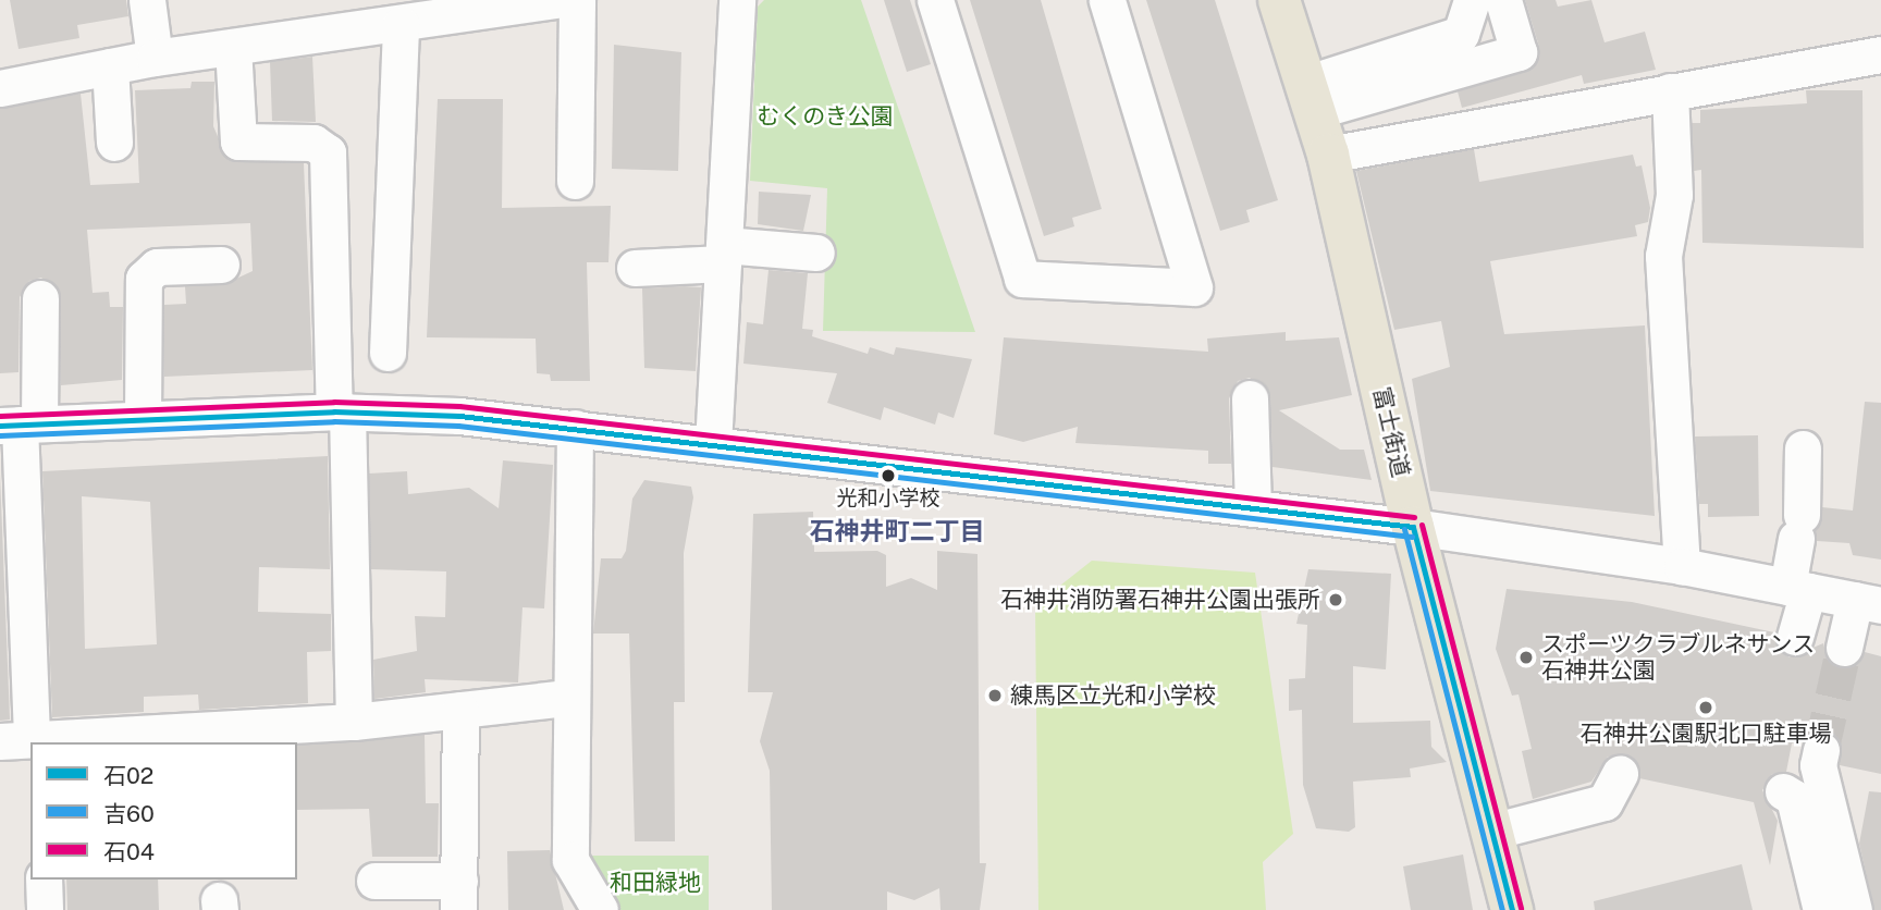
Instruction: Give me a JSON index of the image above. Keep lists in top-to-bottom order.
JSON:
{
  "streets": {
    "main road": ["富士街道"]
  },
  "districts": ["石神井町二丁目"],
  "parks": ["むくのき公園", "和田緑地"],
  "places": [
    "光和小学校",
    "石神井消防署石神井公園出張所",
    "スポーツクラブルネサンス 石神井公園",
    "練馬区立光和小学校",
    "石神井公園駅北口駐車場"
  ],
  "lines": ["transit line 石04", "transit line 石02", "transit line 吉60"],
  "legend": ["石02", "吉60", "石04"]
}
